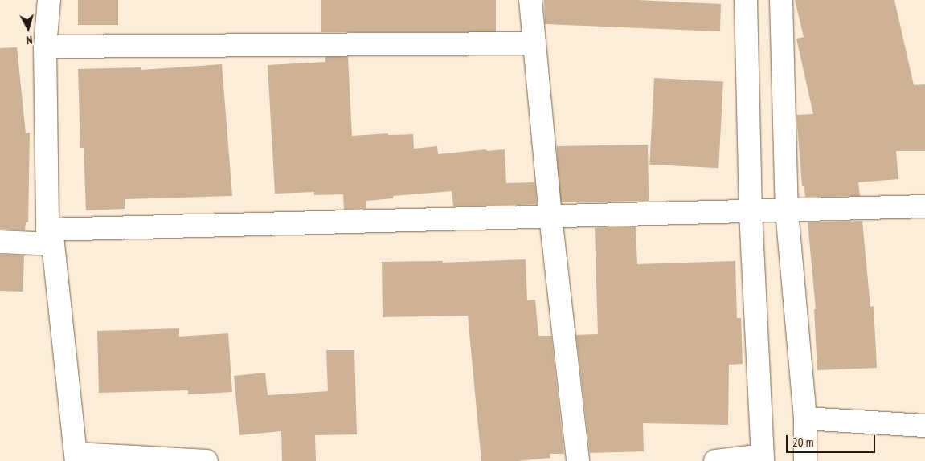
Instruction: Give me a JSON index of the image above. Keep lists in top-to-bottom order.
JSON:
{
  "scale_bar": "20 m",
  "north": "bottom"
}
